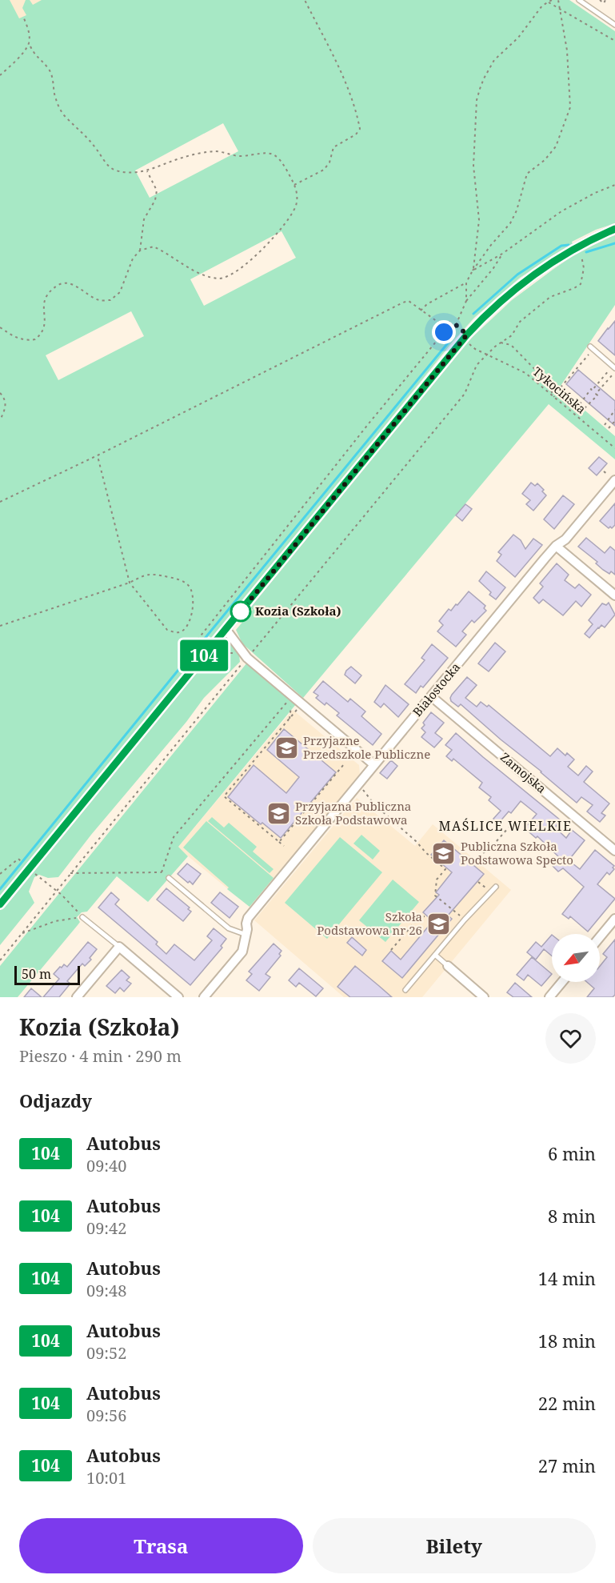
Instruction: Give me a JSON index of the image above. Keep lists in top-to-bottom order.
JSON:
{
  "streets": {
    "street": ["Białostocka", "Zamojska"],
    "path": ["Tykocińska"]
  },
  "crossings": [
    ["Białostocka", "Zamojska"]
  ],
  "districts": ["MAŚLICE WIELKIE"],
  "places": {
    "other": ["Kozia (Szkoła)"],
    "school or university": [
      "Przyjazne Przedszkole Publiczne",
      "Przyjazna Publiczna Szkoła Podstawowa",
      "Publiczna Szkoła Podstawowa Specto",
      "Szkoła Podstawowa nr 26"
    ]
  },
  "lines": ["bus line 104"],
  "scale_bar": "50 m",
  "north": "bottom left",
  "page": {
    "on_map": "104",
    "scale": "50 m",
    "heading": [
      ["Kozia (Szkoła)", "Pieszo · 4 min · 290 m"],
      "Odjazdy"
    ],
    "list": [
      {
        "mark": "104",
        "name": "Autobus",
        "note": "09:40",
        "value": "6 min"
      },
      {
        "mark": "104",
        "name": "Autobus",
        "note": "09:42",
        "value": "8 min"
      },
      {
        "mark": "104",
        "name": "Autobus",
        "note": "09:48",
        "value": "14 min"
      },
      {
        "mark": "104",
        "name": "Autobus",
        "note": "09:52",
        "value": "18 min"
      },
      {
        "mark": "104",
        "name": "Autobus",
        "note": "09:56",
        "value": "22 min"
      },
      {
        "mark": "104",
        "name": "Autobus",
        "note": "10:01",
        "value": "27 min"
      }
    ],
    "buttons": ["Trasa", "Bilety"]
  }
}
